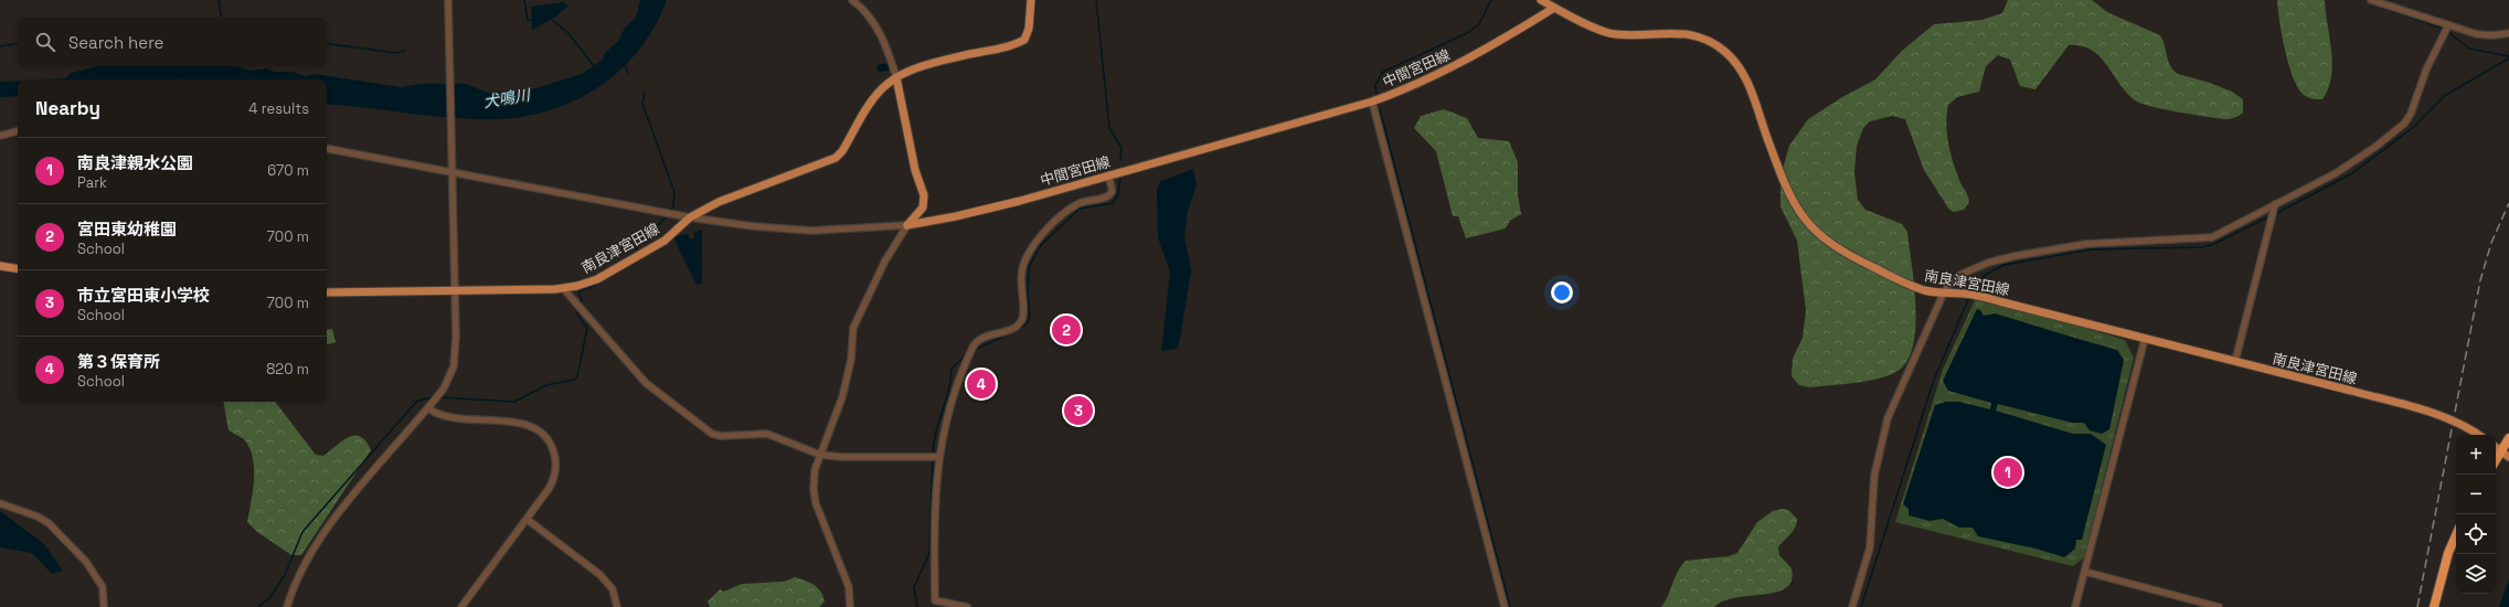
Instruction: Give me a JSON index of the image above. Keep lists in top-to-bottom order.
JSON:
{
  "streets": {
    "main road": ["中間宮田線", "南良津宮田線"]
  },
  "crossings": [
    ["中間宮田線", "南良津宮田線"]
  ],
  "water": ["犬鳴川"],
  "page": {
    "search": "Search here",
    "heading": ["Nearby", "4 results"],
    "list": [
      {
        "mark": "1",
        "name": "南良津親水公園",
        "note": "Park",
        "value": "670 m"
      },
      {
        "mark": "2",
        "name": "宮田東幼稚園",
        "note": "School",
        "value": "700 m"
      },
      {
        "mark": "3",
        "name": "市立宮田東小学校",
        "note": "School",
        "value": "700 m"
      },
      {
        "mark": "4",
        "name": "第３保育所",
        "note": "School",
        "value": "820 m"
      }
    ],
    "pins": [
      "2",
      "4",
      "3",
      "1"
    ],
    "map_buttons": ["+", "−"]
  }
}
